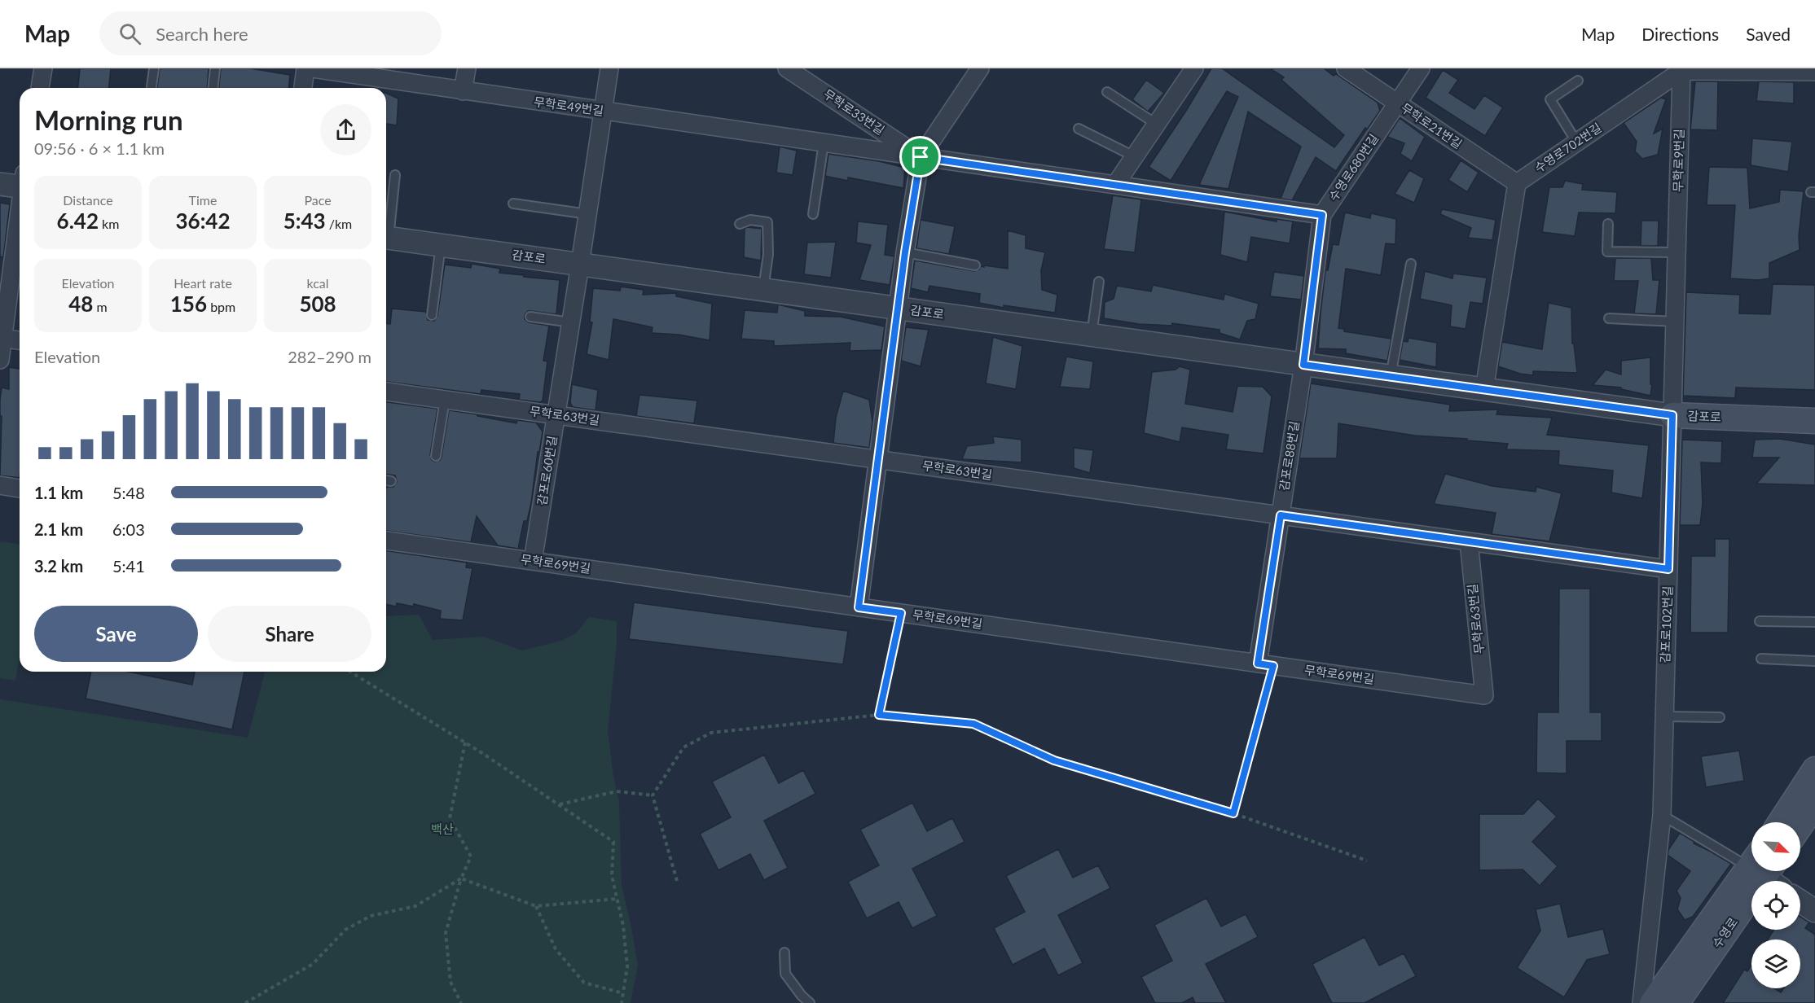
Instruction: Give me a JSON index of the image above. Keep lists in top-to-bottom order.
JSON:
{
  "streets": {
    "main road": ["감포로", "수영로"],
    "street": [
      "무학로49번길",
      "무학로33번길",
      "무학로21번길",
      "수영로702번길",
      "무학로9번길",
      "수영로680번길",
      "무학로63번길",
      "감포로88번길",
      "감포로60번길",
      "무학로69번길",
      "감포로102번길"
    ]
  },
  "crossings": [
    ["무학로49번길", "무학로33번길"],
    ["무학로49번길", "수영로680번길"],
    ["무학로49번길", "감포로60번길"],
    ["무학로21번길", "수영로702번길"],
    ["무학로21번길", "수영로680번길"],
    ["수영로702번길", "무학로9번길"],
    ["무학로9번길", "감포로"],
    ["무학로9번길", "감포로102번길"],
    ["수영로680번길", "감포로"],
    ["수영로680번길", "감포로88번길"],
    ["감포로", "감포로88번길"],
    ["감포로", "감포로60번길"],
    ["감포로", "감포로102번길"],
    ["무학로63번길", "감포로88번길"],
    ["무학로63번길", "감포로60번길"],
    ["무학로63번길", "무학로69번길"],
    ["무학로63번길", "감포로102번길"],
    ["감포로88번길", "무학로69번길"],
    ["감포로60번길", "무학로69번길"]
  ],
  "parks": ["백산"],
  "north": "bottom right",
  "page": {
    "header": "Map",
    "search": "Search here",
    "nav": ["Map", "Directions", "Saved"],
    "heading": ["Morning run", "09:56 · 6 × 1.1 km"],
    "stats": [
      ["Distance", "6.42 km"],
      ["Time", "36:42"],
      ["Pace", "5:43 /km"],
      ["Elevation", "48 m"],
      ["Heart rate", "156 bpm"],
      ["kcal", "508"]
    ],
    "chart": ["Elevation", "282–290 m"],
    "list": [
      {
        "name": "1.1 km",
        "note": "5:48"
      },
      {
        "name": "2.1 km",
        "note": "6:03"
      },
      {
        "name": "3.2 km",
        "note": "5:41"
      }
    ],
    "buttons": ["Save", "Share"]
  }
}
